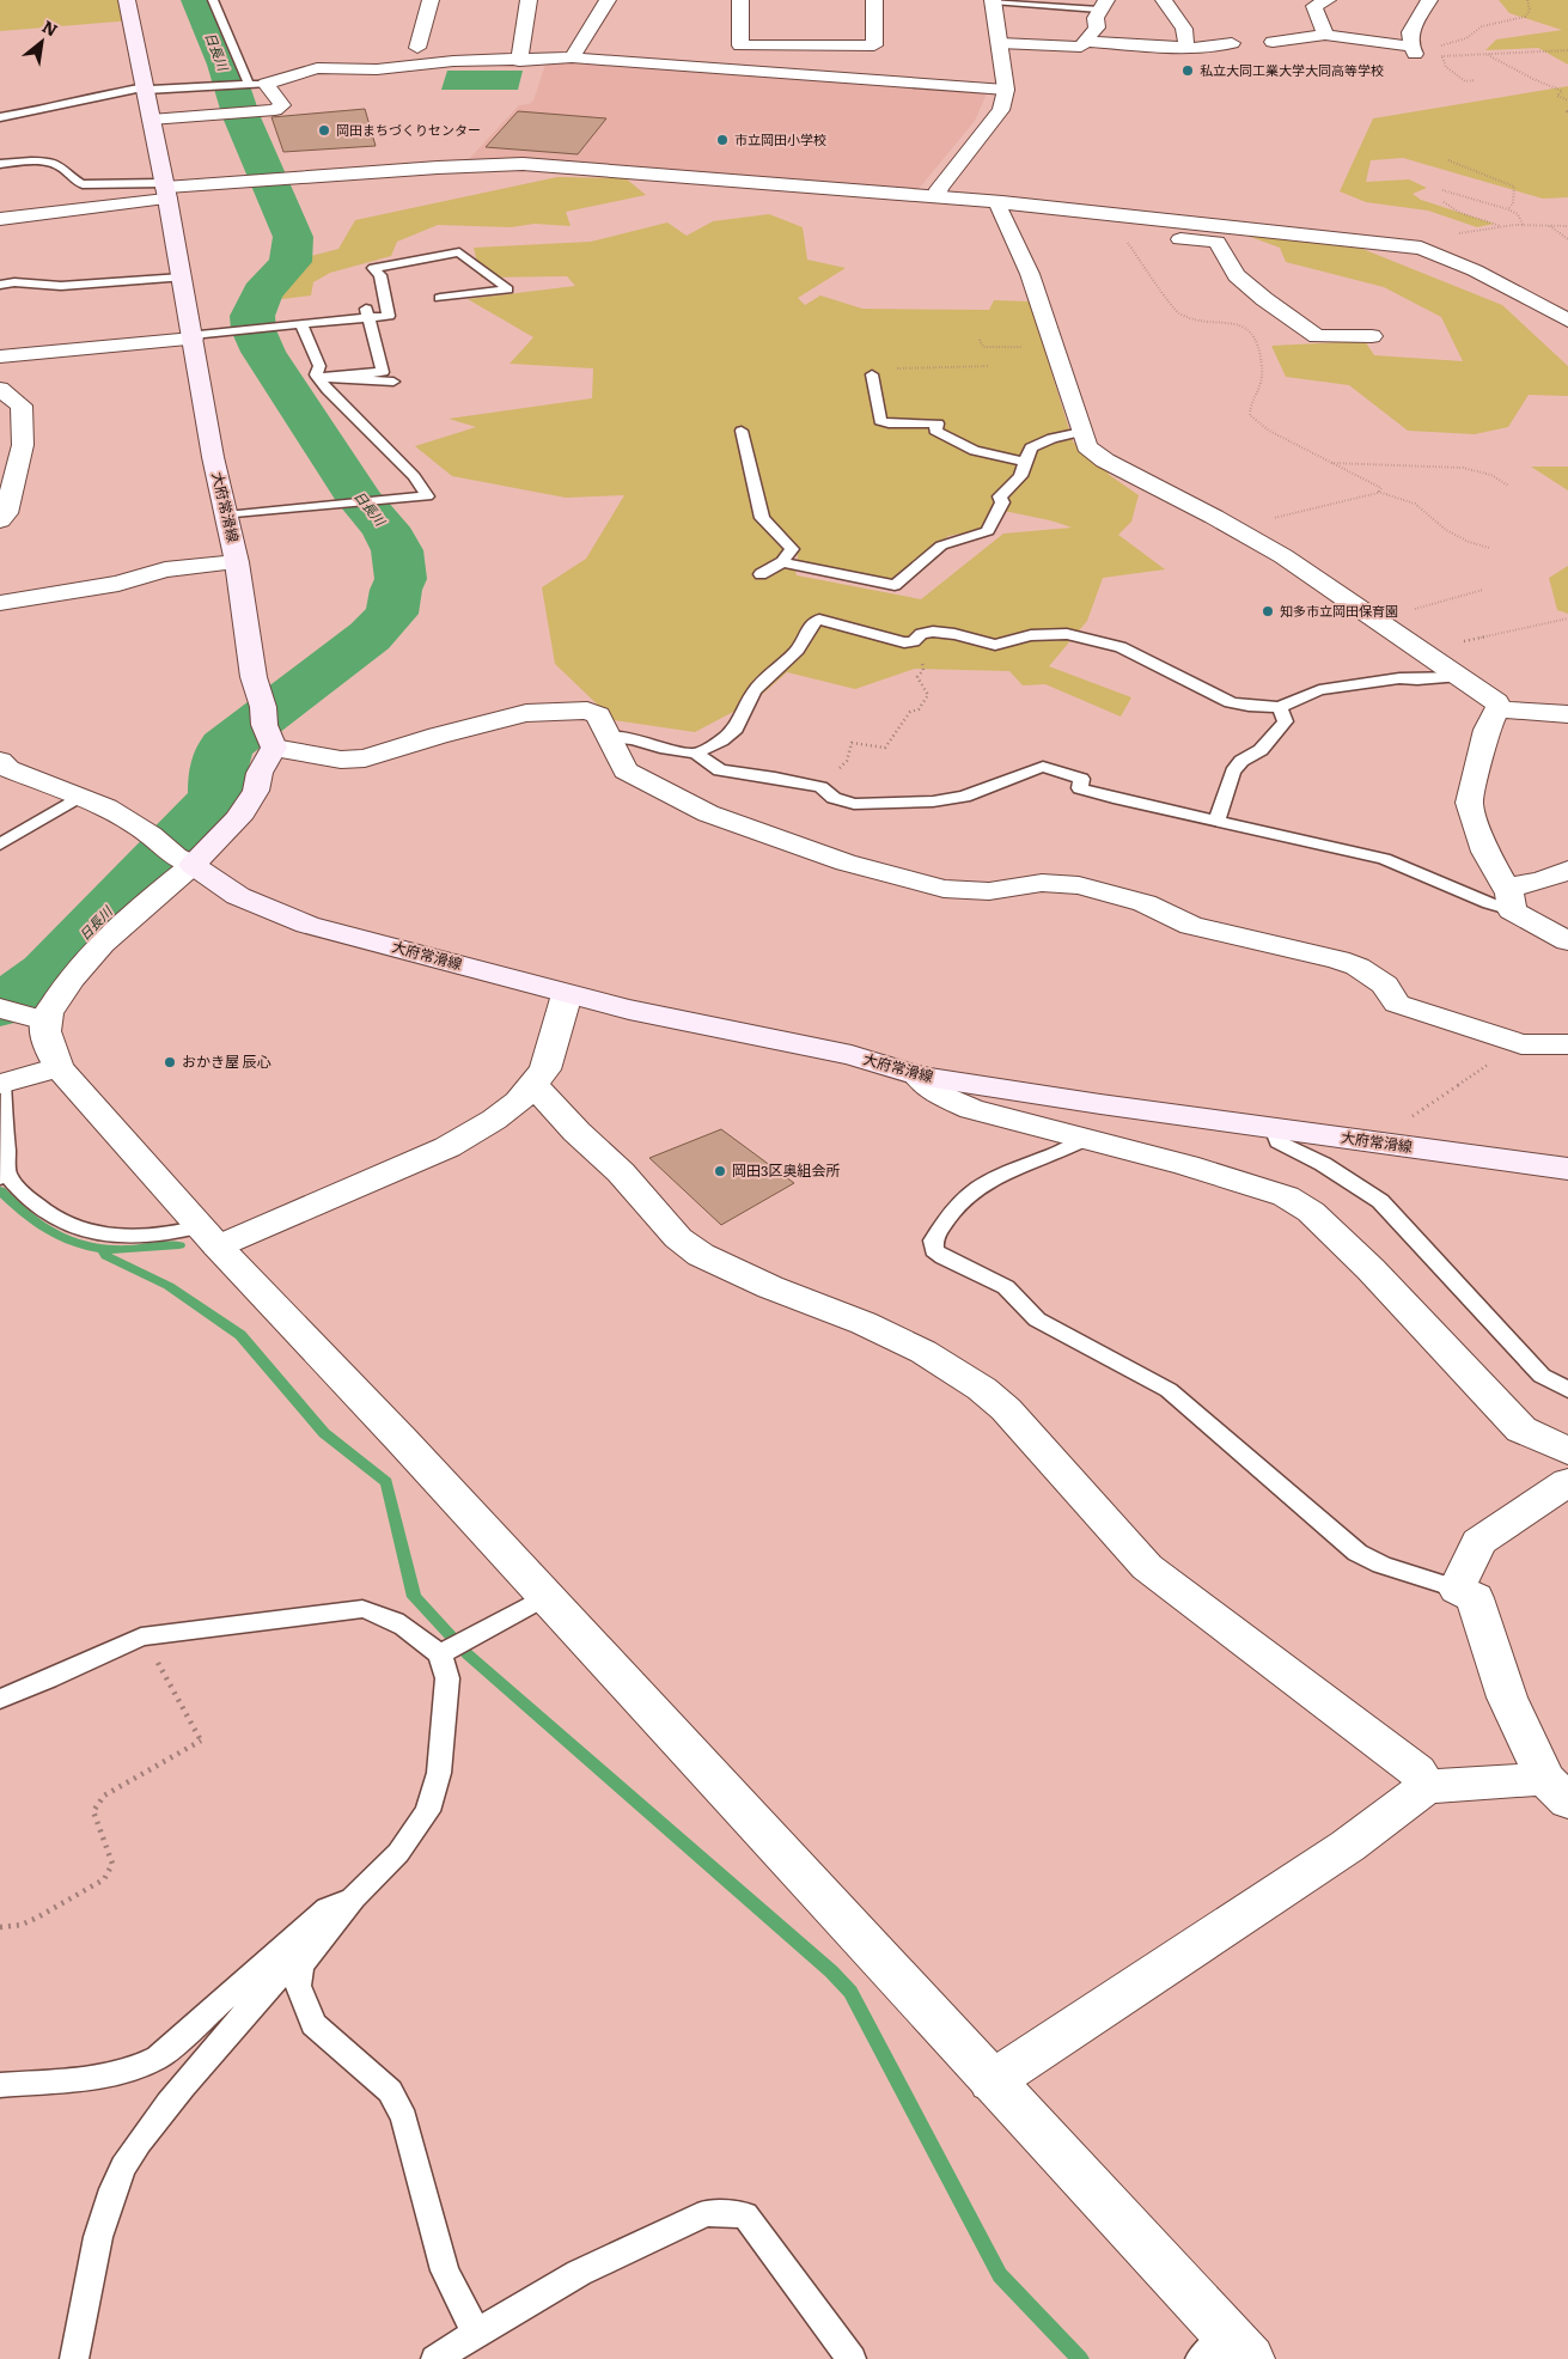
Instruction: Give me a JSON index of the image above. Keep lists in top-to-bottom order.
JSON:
{
  "streets": {
    "main road": ["大府常滑線"]
  },
  "water": ["日長川"],
  "places": [
    "私立大同工業大学大同高等学校",
    "岡田まちづくりセンター",
    "市立岡田小学校",
    "知多市立岡田保育園",
    "おかき屋 辰心",
    "岡田3区奥組会所"
  ],
  "north": "top right"
}
